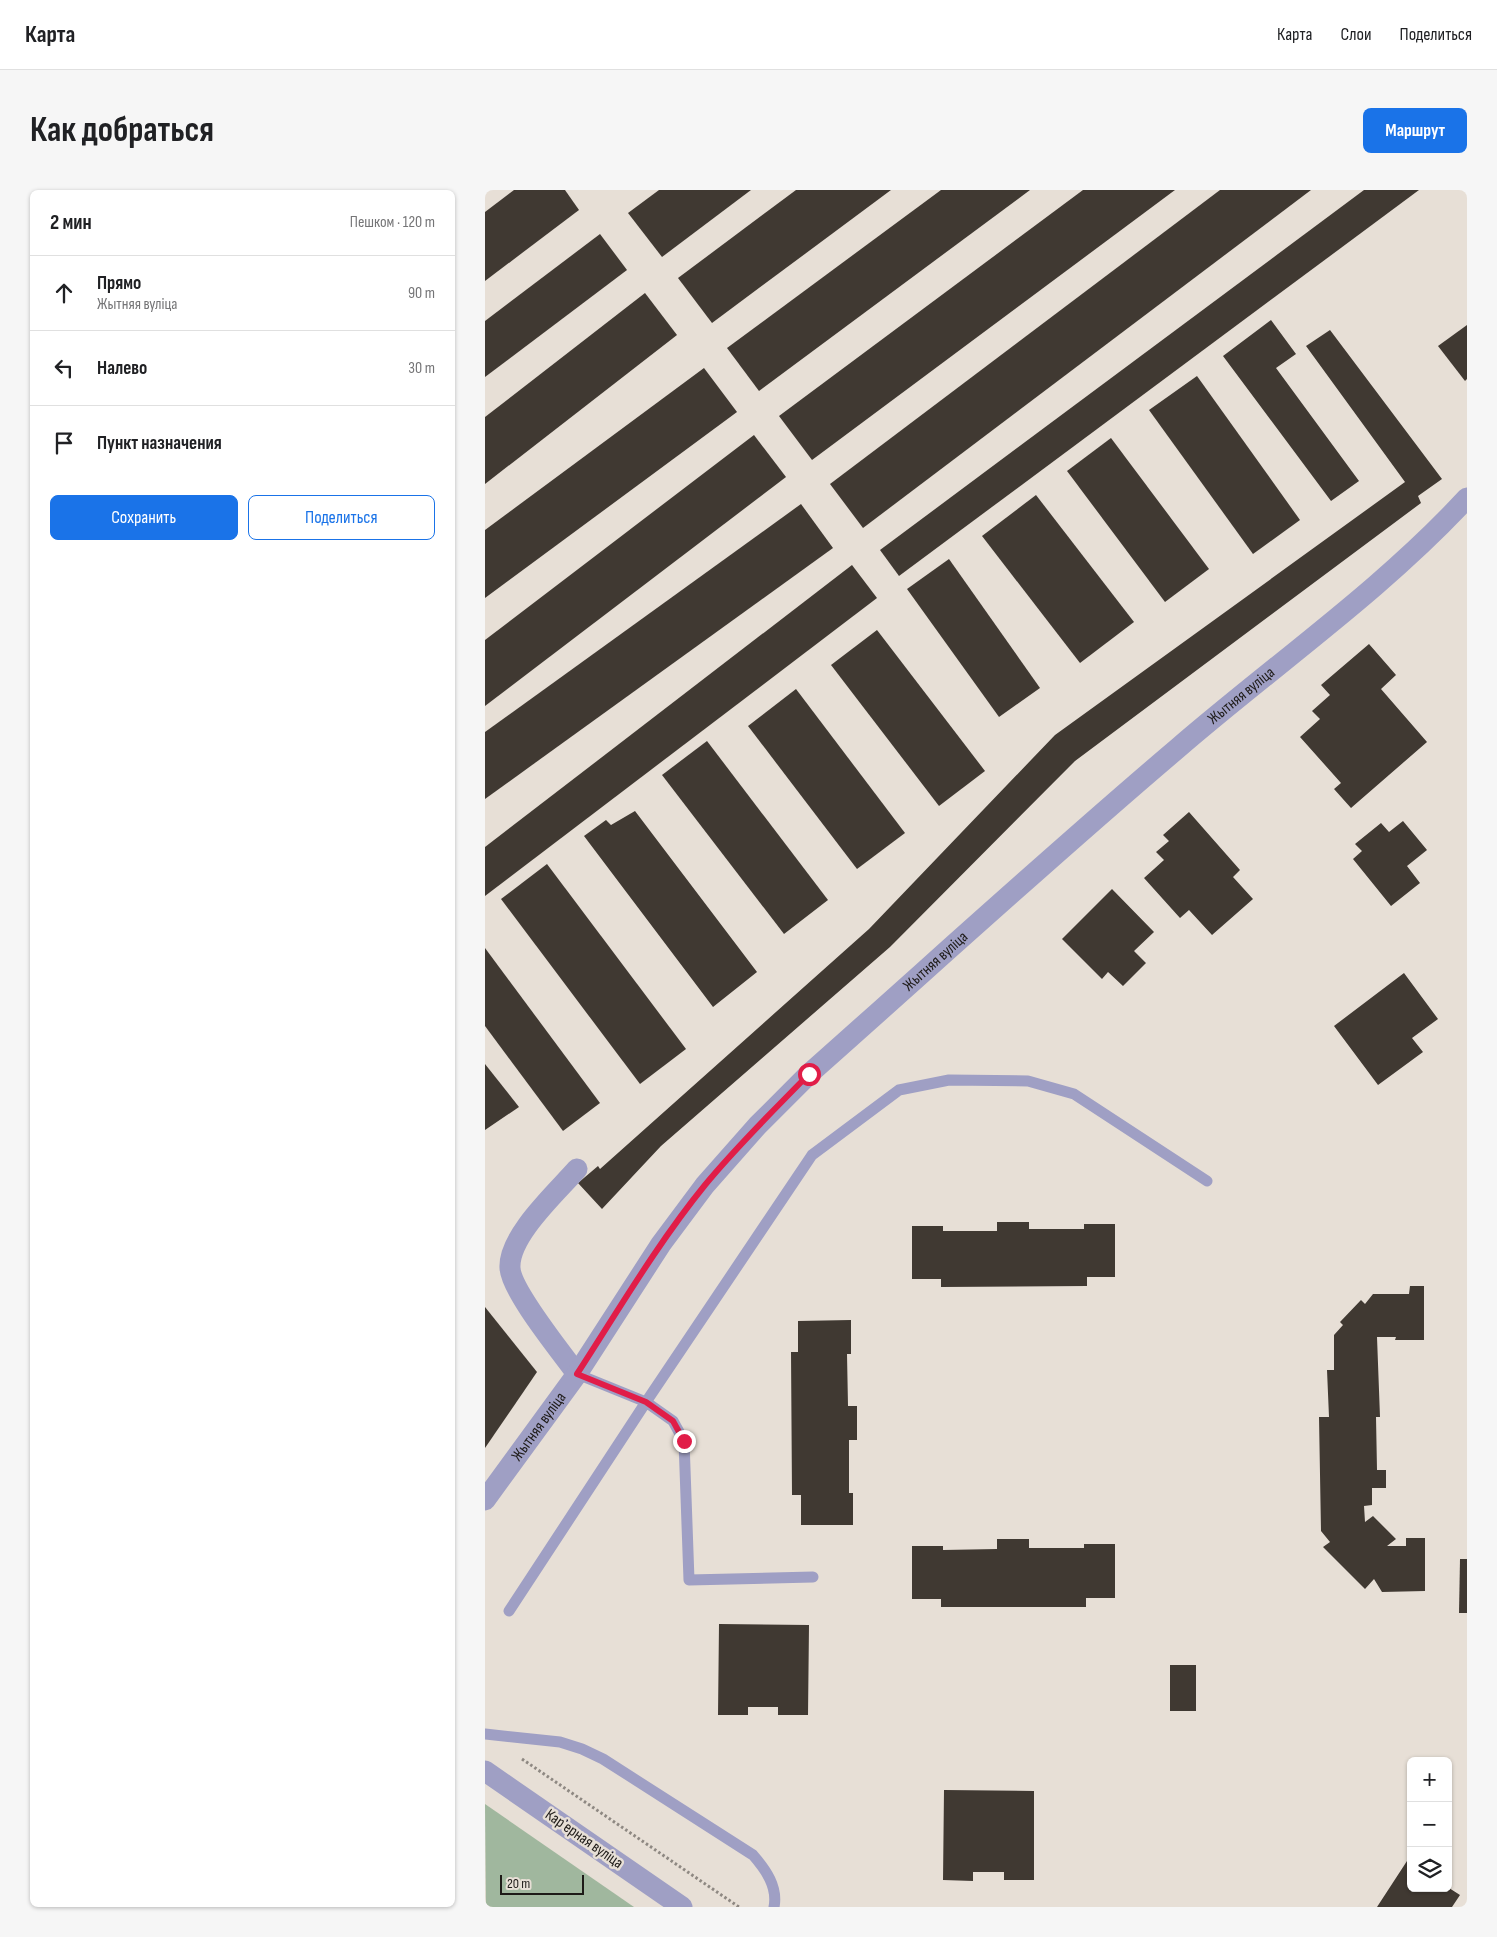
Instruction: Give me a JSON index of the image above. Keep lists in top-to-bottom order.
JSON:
{
  "streets": {
    "street": ["Жытняя вуліца", "Карʼерная вуліца"]
  },
  "scale_bar": "20 m",
  "page": {
    "header": "Карта",
    "nav": ["Карта", "Слои", "Поделиться"],
    "buttons": [
      "Маршрут",
      ["Сохранить", "Поделиться"]
    ],
    "title": "Как добраться",
    "heading": ["2 мин", "Пешком · 120 m"],
    "list": [
      ["Прямо", "Жытняя вуліца", "90 m"],
      ["Налево", "30 m"],
      "Пункт назначения"
    ],
    "map_buttons": ["+", "−"],
    "scale": "20 m"
  }
}
